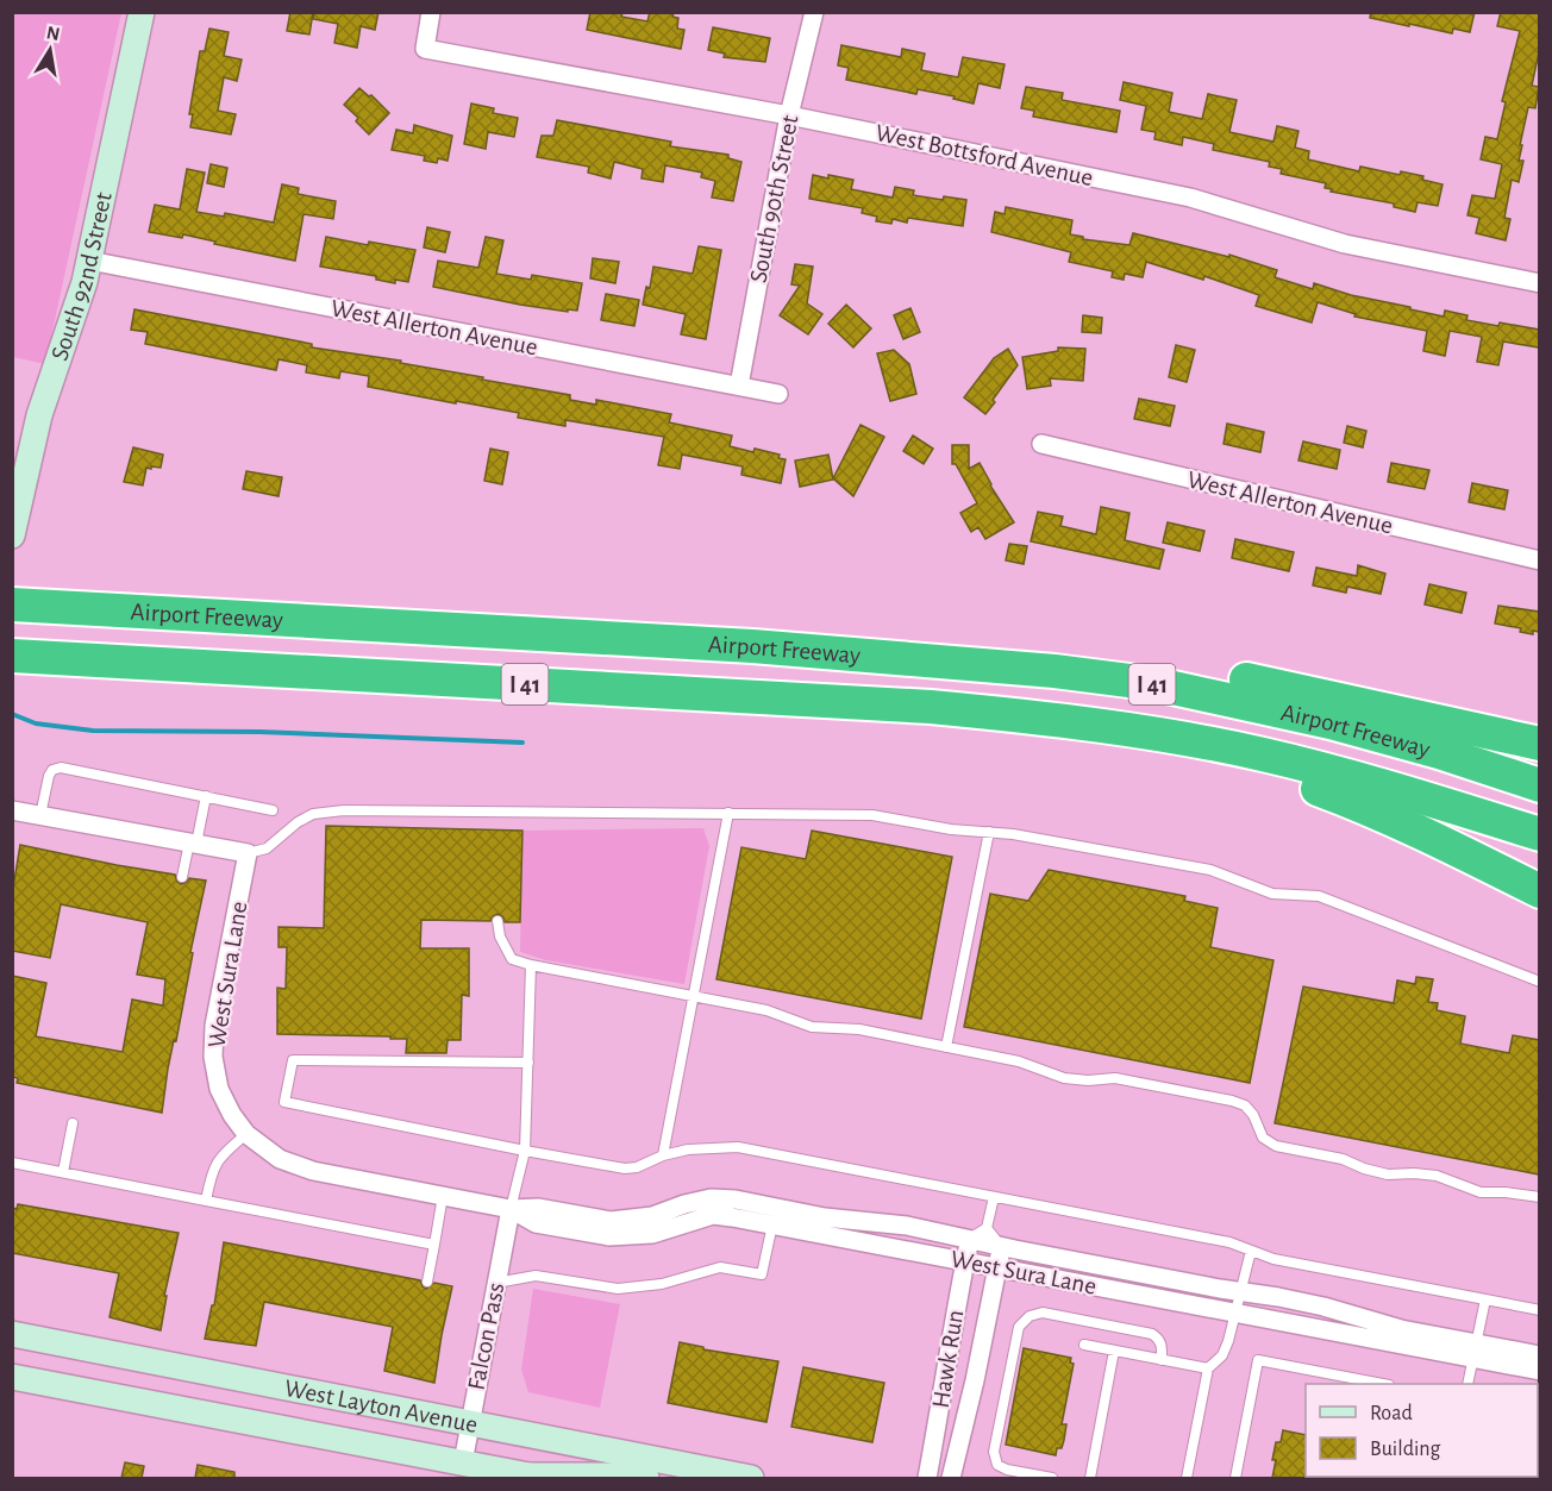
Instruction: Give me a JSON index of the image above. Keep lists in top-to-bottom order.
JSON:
{
  "streets": {
    "highway": ["Airport Freeway", "I 41"],
    "main road": ["South 92nd Street", "West Layton Avenue"],
    "street": [
      "West Bottsford Avenue",
      "South 90th Street",
      "West Allerton Avenue",
      "West Sura Lane",
      "Falcon Pass",
      "Hawk Run"
    ]
  },
  "crossings": [
    ["West Bottsford Avenue", "South 90th Street"],
    ["South 90th Street", "West Allerton Avenue"],
    ["South 92nd Street", "West Allerton Avenue"],
    ["West Sura Lane", "Falcon Pass"],
    ["West Sura Lane", "Hawk Run"],
    ["Falcon Pass", "West Layton Avenue"]
  ],
  "legend": ["Road", "Building"],
  "north": "top"
}
